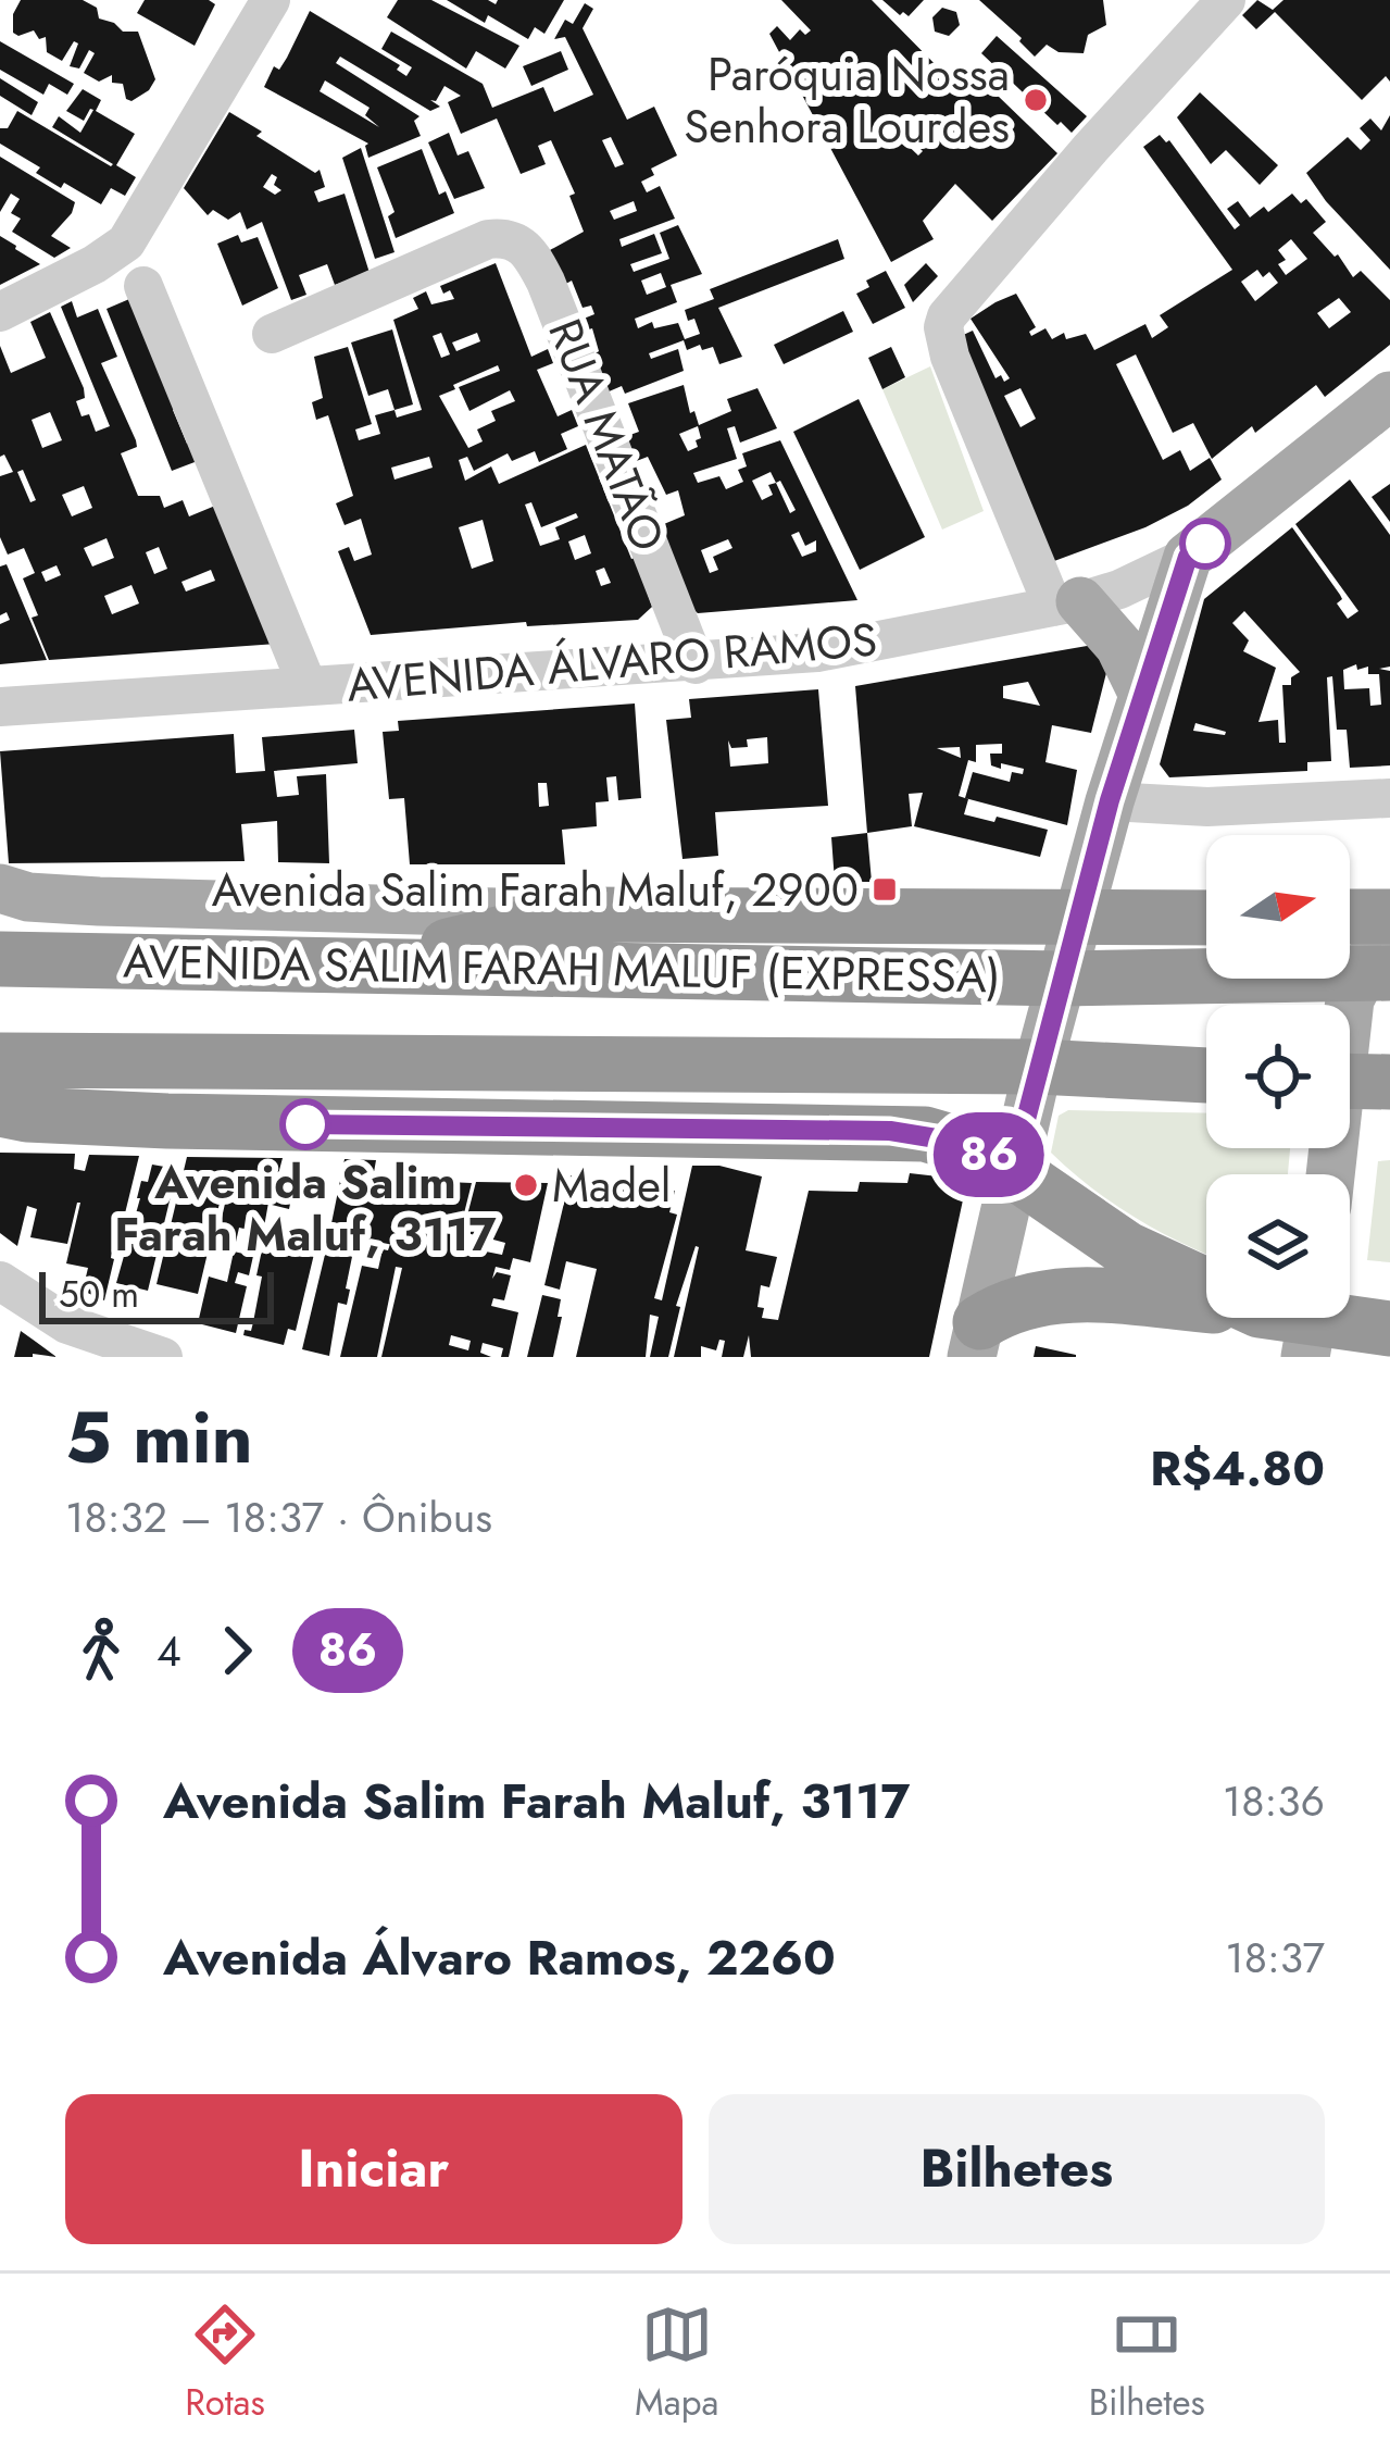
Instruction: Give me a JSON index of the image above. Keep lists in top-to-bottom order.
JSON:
{
  "streets": {
    "highway": ["AVENIDA SALIM FARAH MALUF (EXPRESSA)"],
    "main road": ["AVENIDA ÁLVARO RAMOS"],
    "street": ["RUA MATÃO"]
  },
  "crossings": [
    ["RUA MATÃO", "AVENIDA ÁLVARO RAMOS"]
  ],
  "places": {
    "other": ["Paróquia Nossa Senhora Lourdes", "Avenida Salim Farah Maluf, 3117", "Madel"],
    "transit": ["Avenida Salim Farah Maluf, 2900"]
  },
  "lines": ["bus line 86"],
  "scale_bar": "50 m",
  "north": "right",
  "page": {
    "on_map": "86",
    "scale": "50 m",
    "heading": ["5 min", "18:32 – 18:37 · Ônibus", "R$4.80"],
    "legs": ["4", "86"],
    "list": [
      {
        "name": "Avenida Salim Farah Maluf, 3117",
        "value": "18:36"
      },
      {
        "name": "Avenida Álvaro Ramos, 2260",
        "value": "18:37"
      }
    ],
    "buttons": ["Iniciar", "Bilhetes"],
    "tabs": ["Rotas", "Mapa", "Bilhetes"]
  }
}
